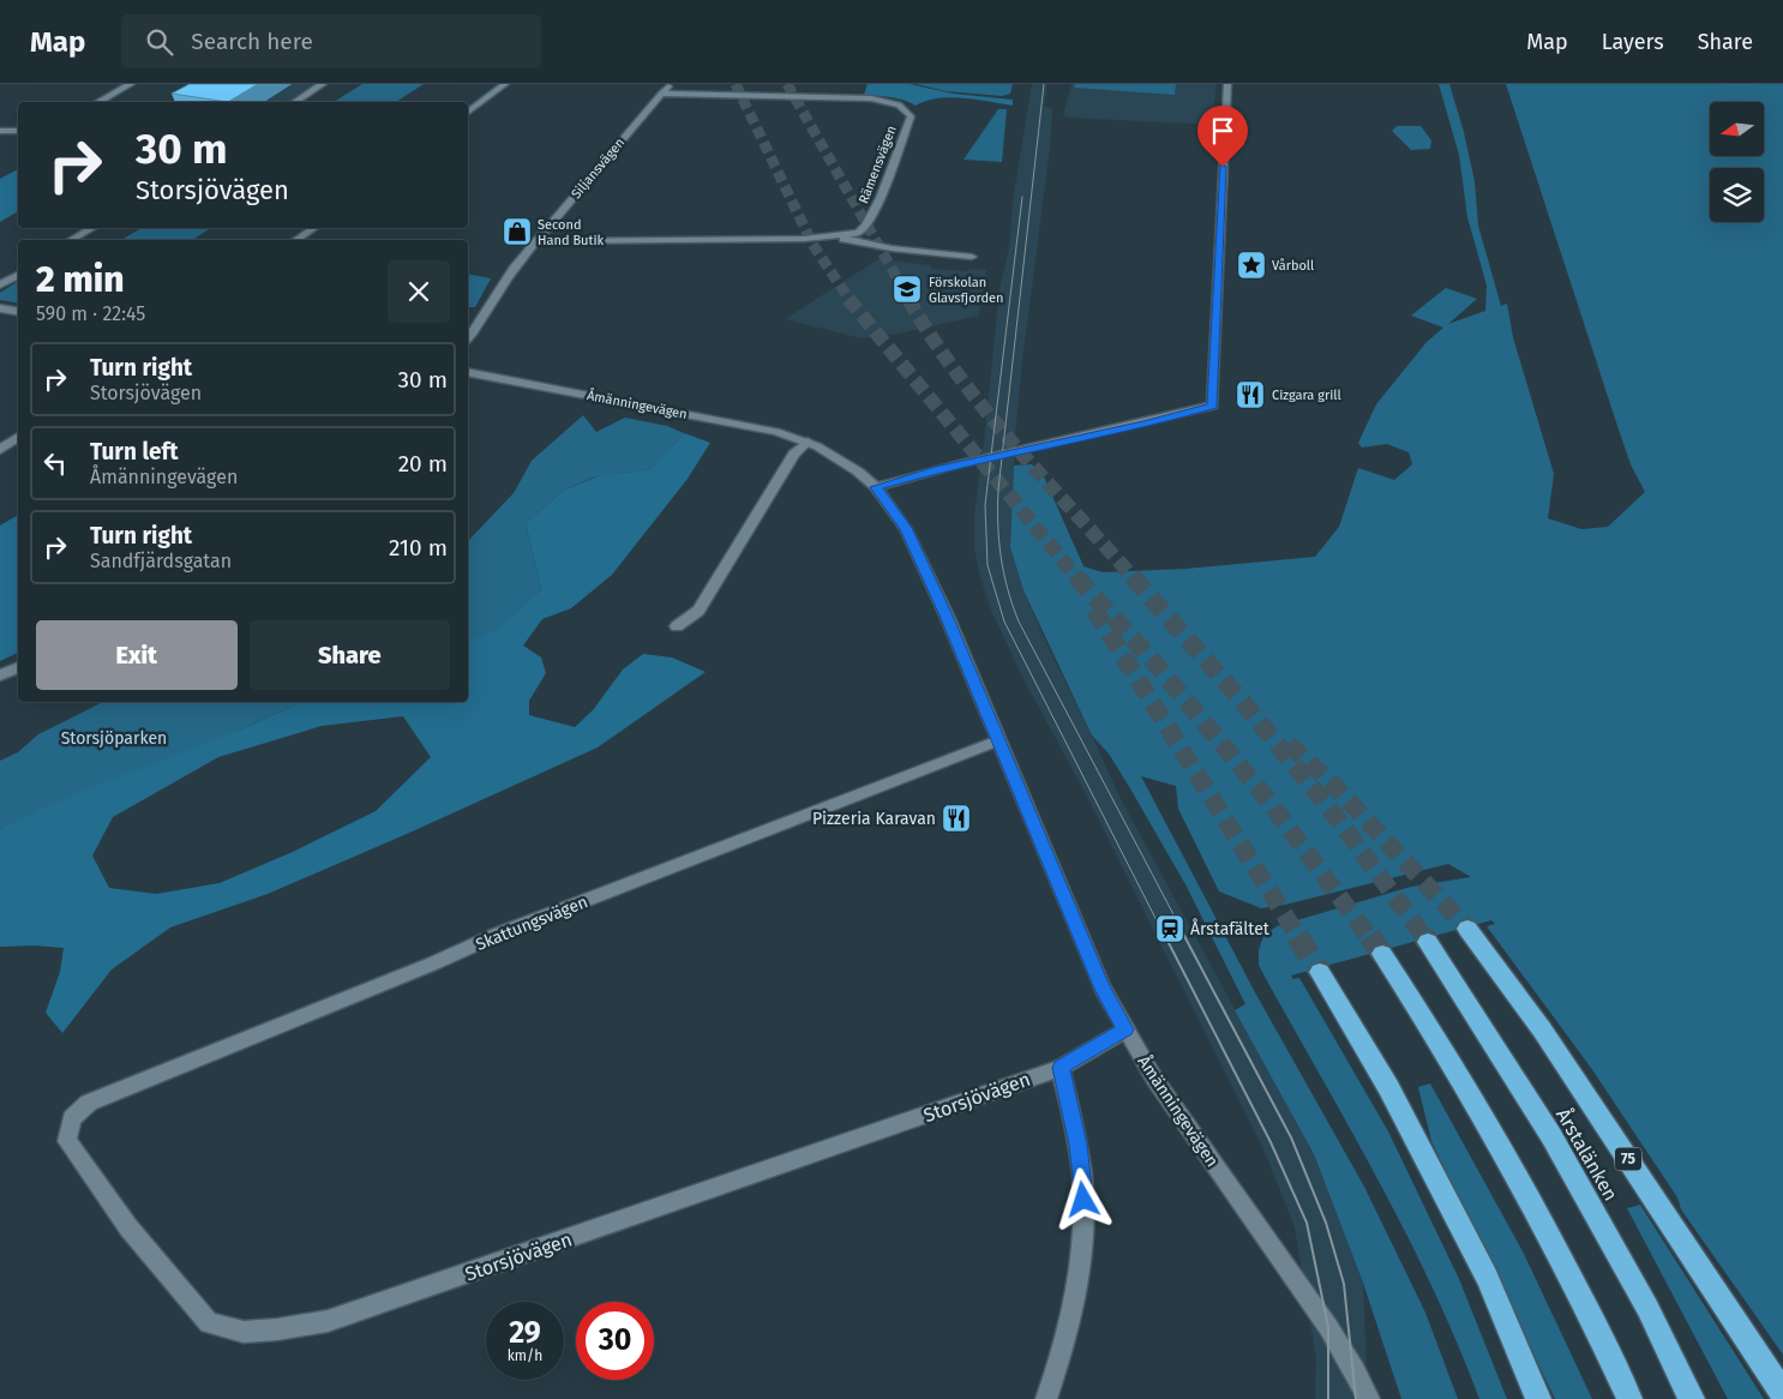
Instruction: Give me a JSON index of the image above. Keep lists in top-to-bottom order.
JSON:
{
  "streets": {
    "highway": ["Årstalänken", "75"],
    "street": [
      "Rämensvägen",
      "Siljansvägen",
      "Åmänningevägen",
      "Skattungsvägen",
      "Storsjövägen"
    ]
  },
  "crossings": [
    ["Rämensvägen", "Siljansvägen"],
    ["Åmänningevägen", "Skattungsvägen"],
    ["Åmänningevägen", "Storsjövägen"],
    ["Skattungsvägen", "Storsjövägen"]
  ],
  "parks": ["Storsjöparken"],
  "places": {
    "shop": ["Second Hand Butik"],
    "place": ["Vårboll"],
    "school or university": ["Förskolan Glavsfjorden"],
    "restaurant": ["Cizgara grill", "Pizzeria Karavan"],
    "station": ["Årstafältet"]
  },
  "north": "left",
  "page": {
    "header": "Map",
    "search": "Search here",
    "nav": ["Map", "Layers", "Share"],
    "turn": ["30 m", "Storsjövägen"],
    "heading": ["2 min", "590 m · 22:45"],
    "list": [
      {
        "name": "Turn right",
        "note": "Storsjövägen",
        "value": "30 m"
      },
      {
        "name": "Turn left",
        "note": "Åmänningevägen",
        "value": "20 m"
      },
      {
        "name": "Turn right",
        "note": "Sandfjärdsgatan",
        "value": "210 m"
      }
    ],
    "buttons": ["Exit", "Share"],
    "speed": "29 km/h",
    "limit": "30"
  }
}
